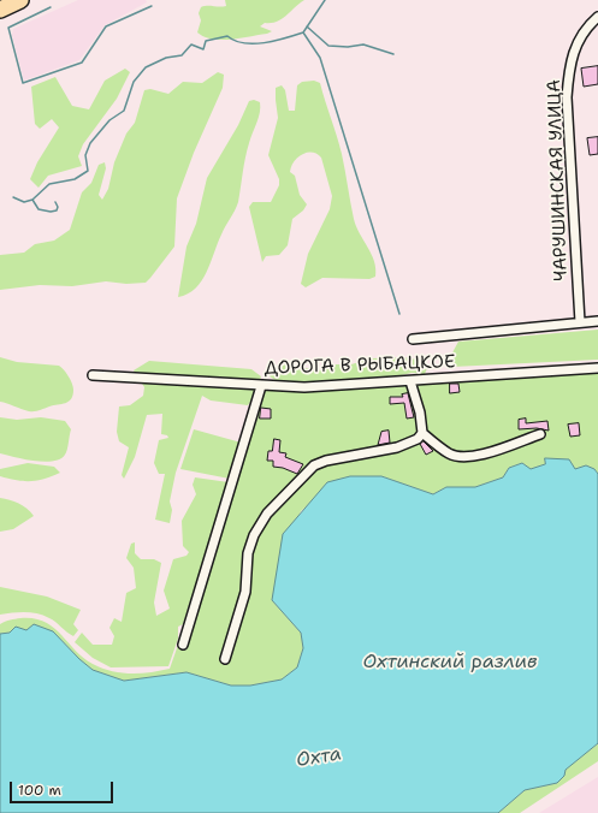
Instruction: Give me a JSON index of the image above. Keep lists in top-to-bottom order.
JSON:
{
  "streets": {
    "street": ["ЧАРУШИНСКАЯ УЛИЦА", "ДОРОГА В РЫБАЦКОЕ"]
  },
  "water": ["Охтинский разлив", "Охта"],
  "scale_bar": "100 m"
}
